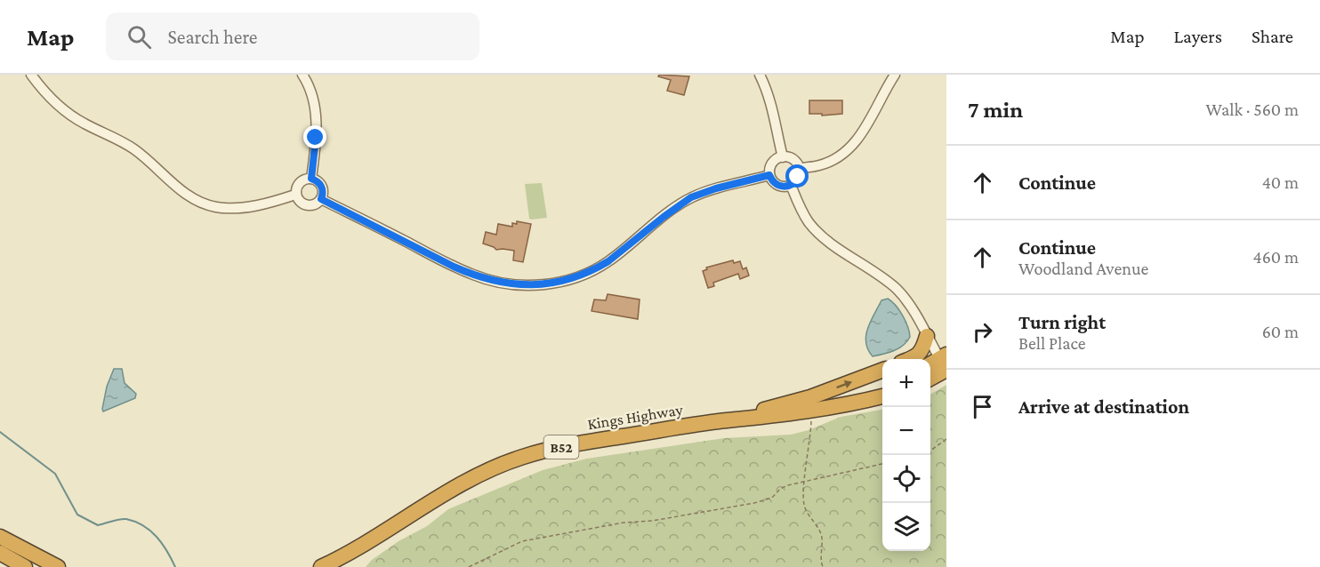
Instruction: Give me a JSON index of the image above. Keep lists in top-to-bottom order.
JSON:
{
  "streets": {
    "highway": ["Kings Highway", "B52"]
  },
  "page": {
    "header": "Map",
    "search": "Search here",
    "nav": ["Map", "Layers", "Share"],
    "heading": ["7 min", "Walk · 560 m"],
    "list": [
      ["Continue", "40 m"],
      ["Continue", "Woodland Avenue", "460 m"],
      ["Turn right", "Bell Place", "60 m"],
      "Arrive at destination"
    ],
    "map_buttons": ["+", "−"]
  }
}
